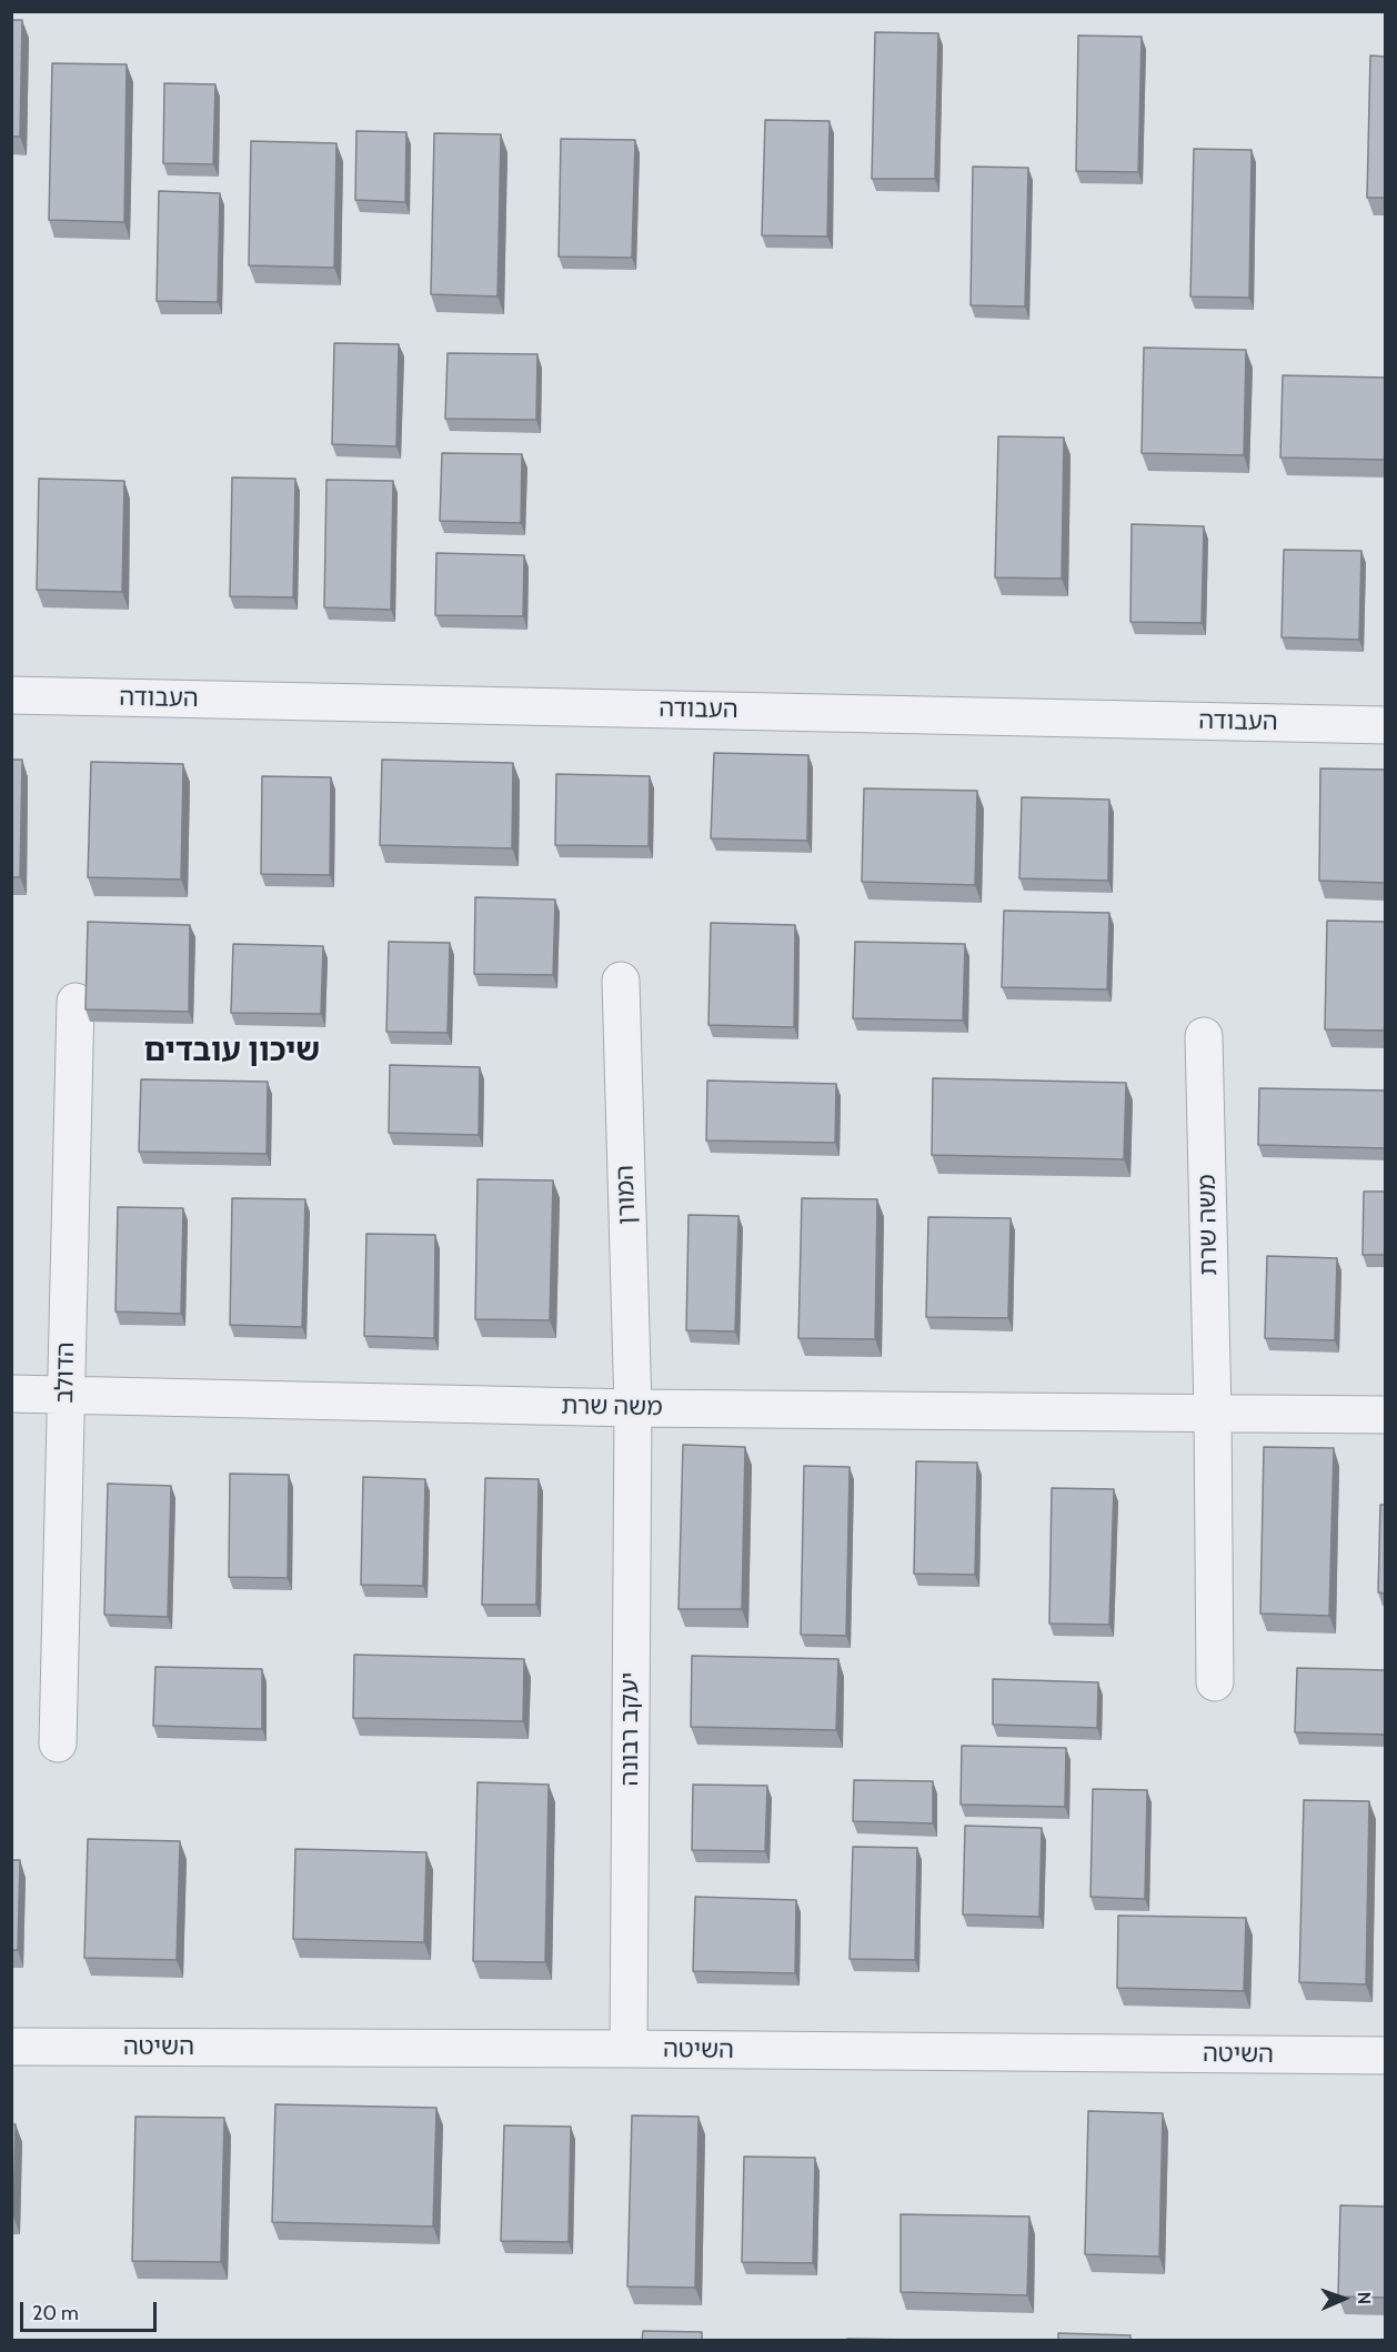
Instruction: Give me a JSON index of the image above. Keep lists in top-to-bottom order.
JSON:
{
  "streets": {
    "street": [
      "העבודה",
      "המורן",
      "משה שרת",
      "הדולב",
      "יעקב רבונה",
      "השיטה"
    ]
  },
  "crossings": [
    ["המורן", "משה שרת"],
    ["המורן", "יעקב רבונה"],
    ["משה שרת", "הדולב"],
    ["משה שרת", "יעקב רבונה"],
    ["יעקב רבונה", "השיטה"]
  ],
  "districts": ["שיכון עובדים"],
  "scale_bar": "20 m",
  "north": "right"
}
